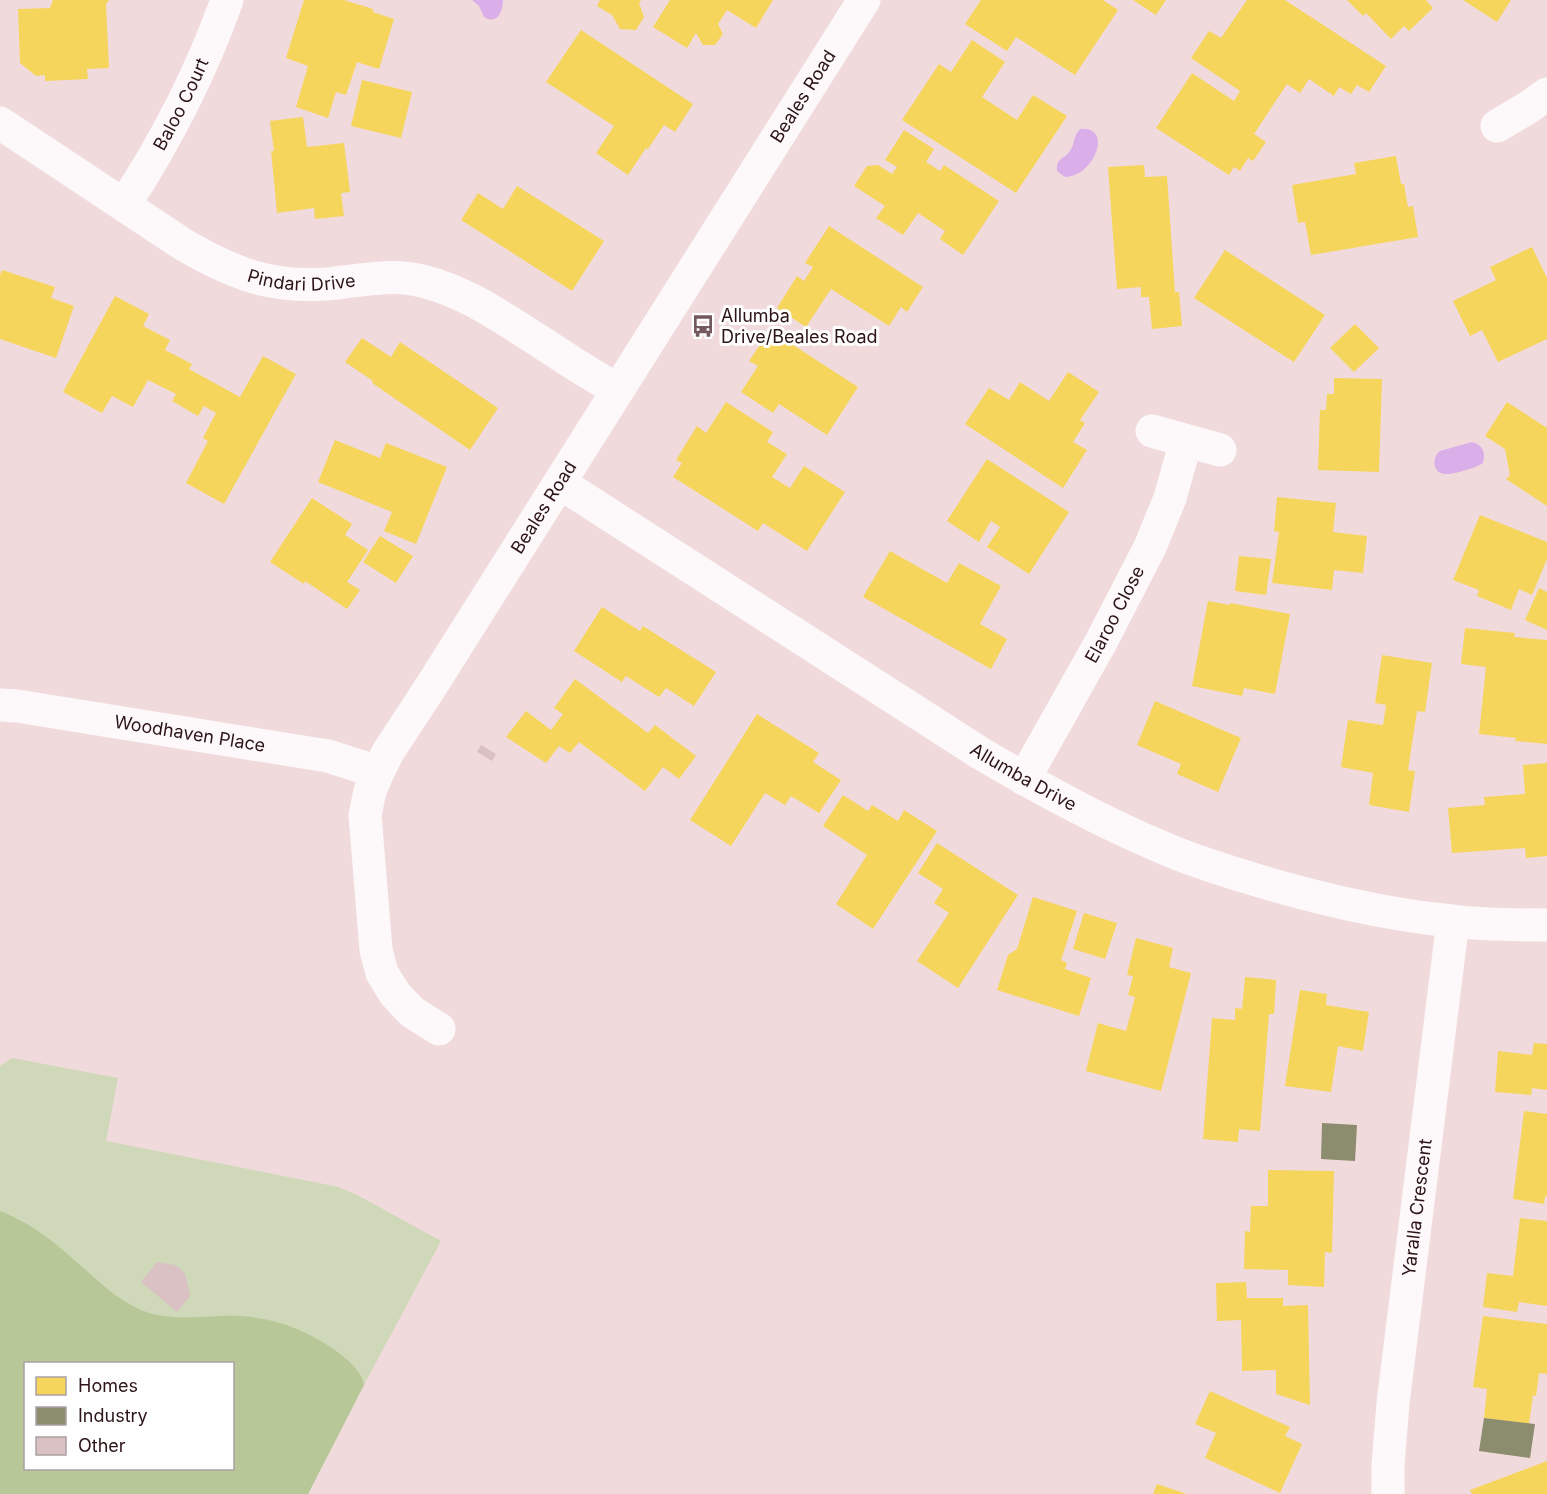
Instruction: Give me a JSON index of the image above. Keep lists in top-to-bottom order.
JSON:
{
  "streets": {
    "street": [
      "Beales Road",
      "Baloo Court",
      "Pindari Drive",
      "Elaroo Close",
      "Woodhaven Place",
      "Allumba Drive",
      "Yaralla Crescent"
    ]
  },
  "crossings": [
    ["Beales Road", "Pindari Drive"],
    ["Beales Road", "Woodhaven Place"],
    ["Beales Road", "Allumba Drive"],
    ["Baloo Court", "Pindari Drive"],
    ["Elaroo Close", "Allumba Drive"],
    ["Allumba Drive", "Yaralla Crescent"]
  ],
  "places": {
    "bus stop": ["Allumba Drive/Beales Road"]
  },
  "legend": ["Homes", "Industry", "Other"]
}
